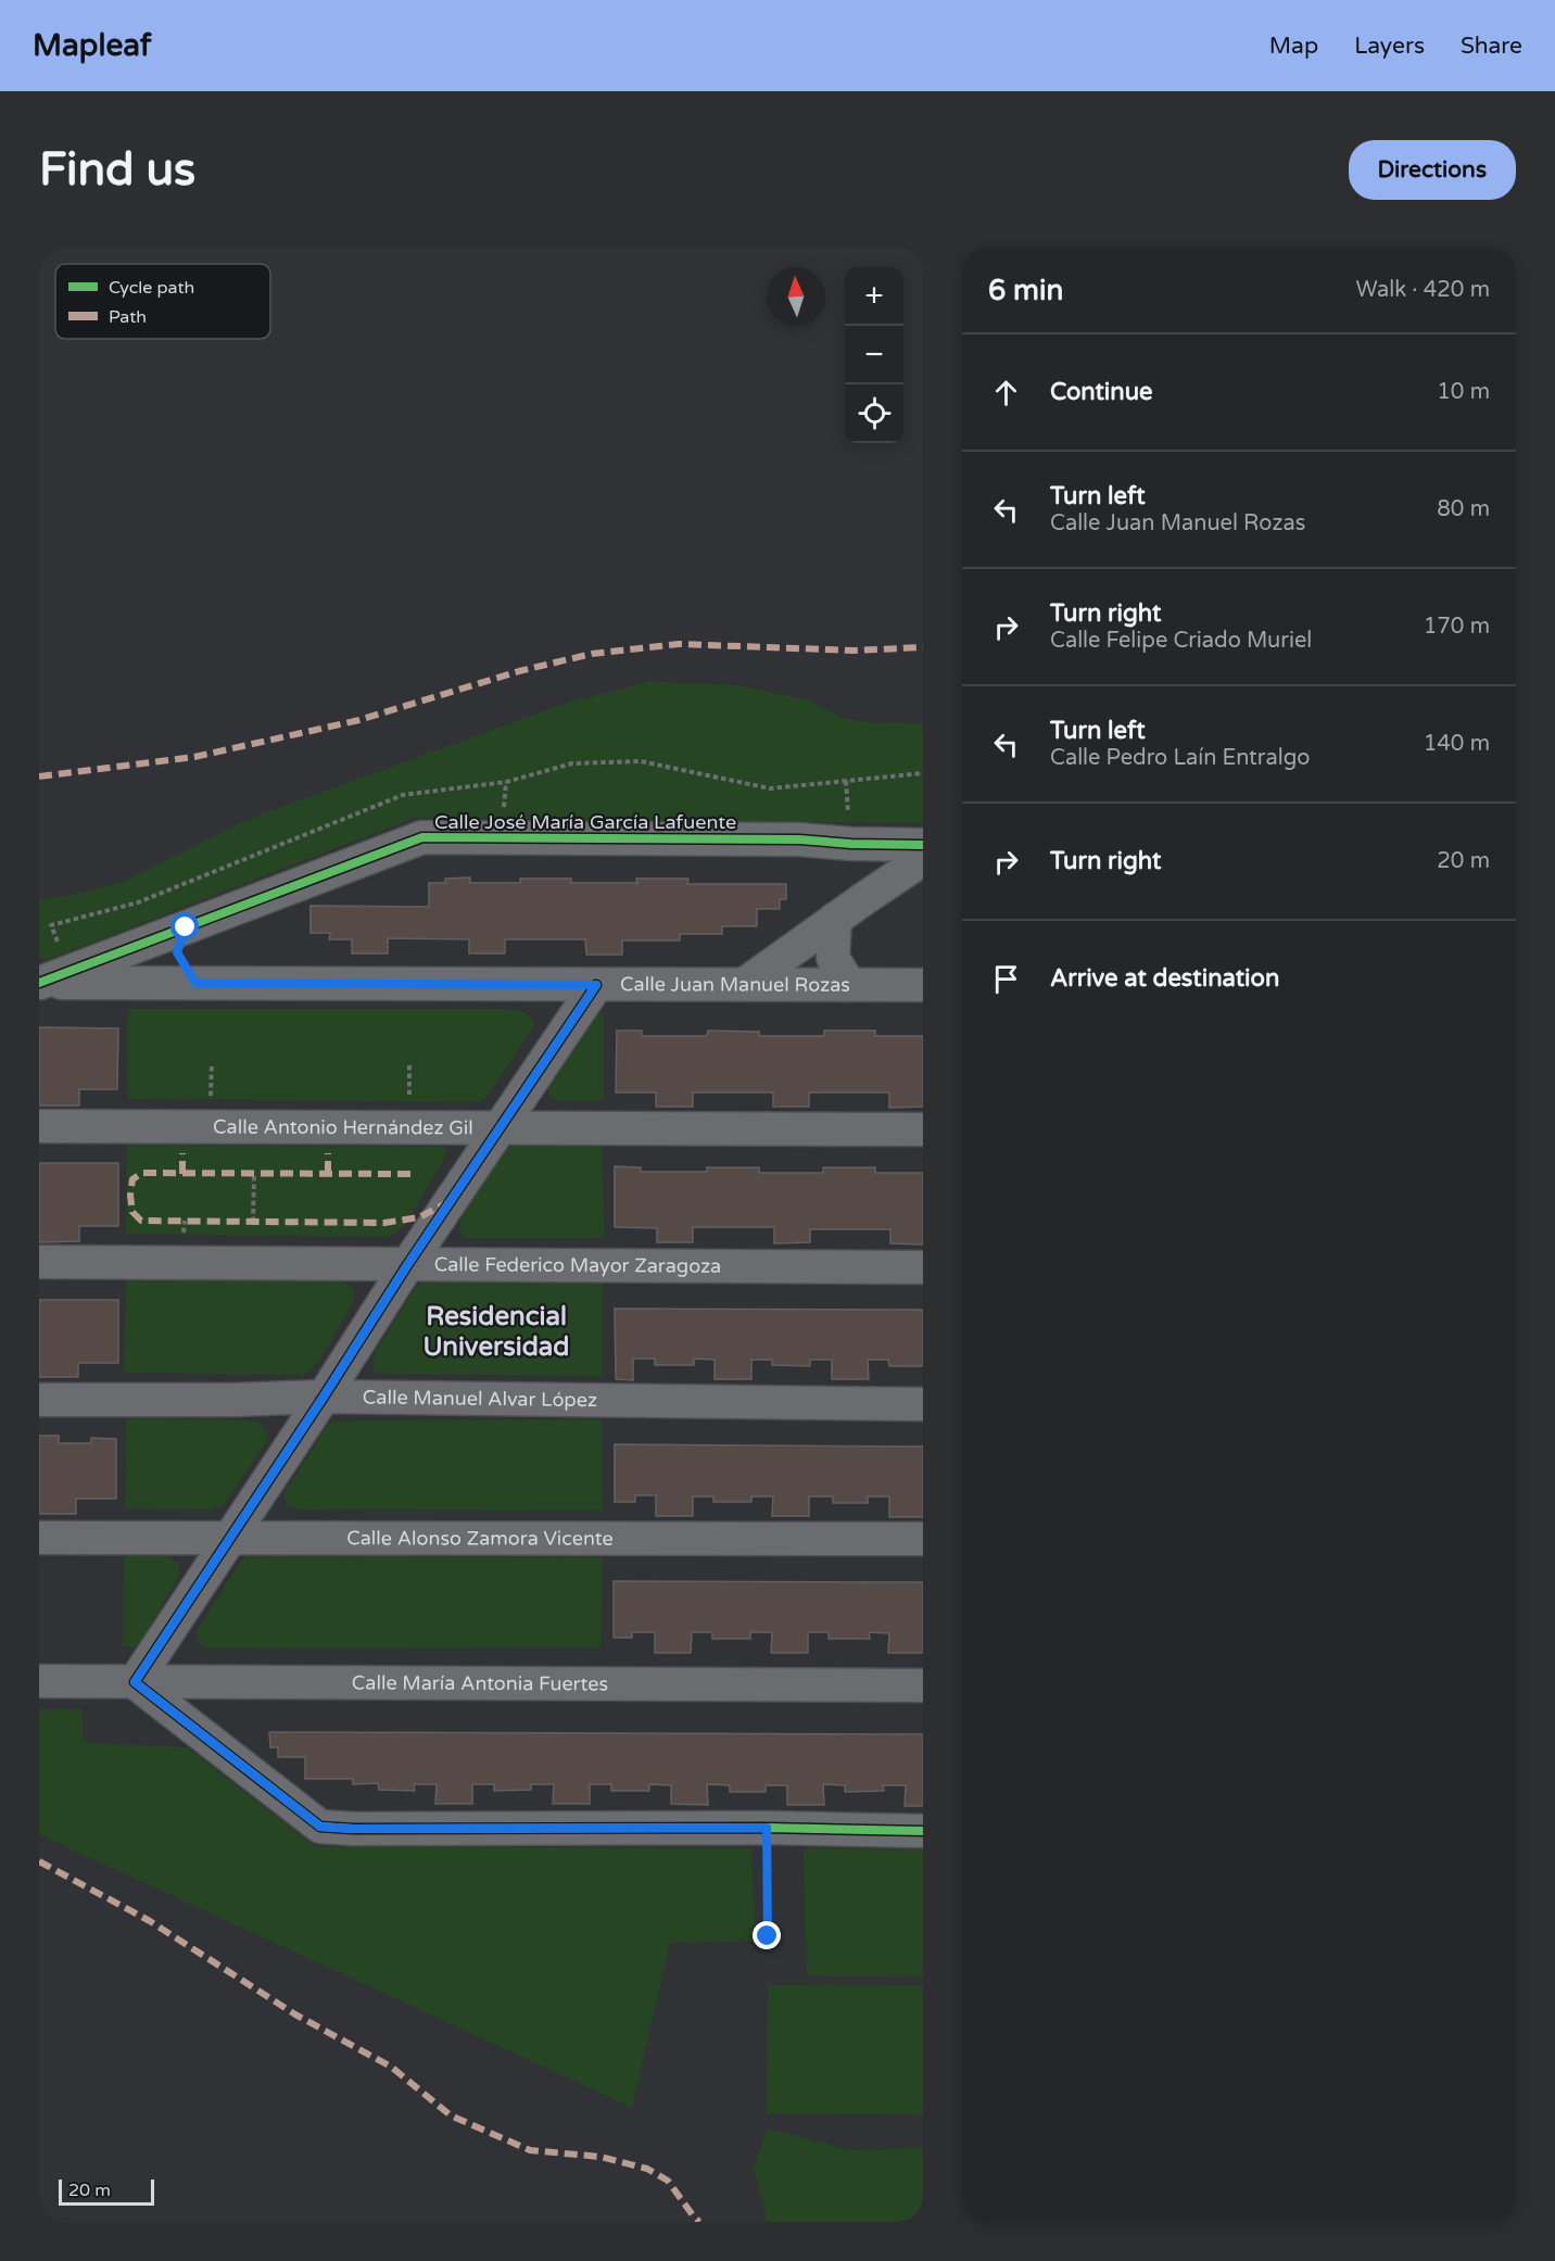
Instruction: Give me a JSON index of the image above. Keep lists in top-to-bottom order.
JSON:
{
  "streets": {
    "street": [
      "Calle José María García Lafuente",
      "Calle Juan Manuel Rozas",
      "Calle Antonio Hernández Gil",
      "Calle Federico Mayor Zaragoza",
      "Calle Manuel Alvar López",
      "Calle Alonso Zamora Vicente",
      "Calle María Antonia Fuertes"
    ]
  },
  "crossings": [
    ["Calle José María García Lafuente", "Calle Juan Manuel Rozas"]
  ],
  "districts": ["Residencial Universidad"],
  "legend": ["Cycle path", "Path"],
  "scale_bar": "20 m",
  "north": "top",
  "page": {
    "header": "Mapleaf",
    "nav": ["Map", "Layers", "Share"],
    "buttons": "Directions",
    "title": "Find us",
    "heading": ["6 min", "Walk · 420 m"],
    "map_buttons": ["+", "−"],
    "list": [
      ["Continue", "10 m"],
      ["Turn left", "Calle Juan Manuel Rozas", "80 m"],
      ["Turn right", "Calle Felipe Criado Muriel", "170 m"],
      ["Turn left", "Calle Pedro Laín Entralgo", "140 m"],
      ["Turn right", "20 m"],
      "Arrive at destination"
    ],
    "scale": "20 m"
  }
}
